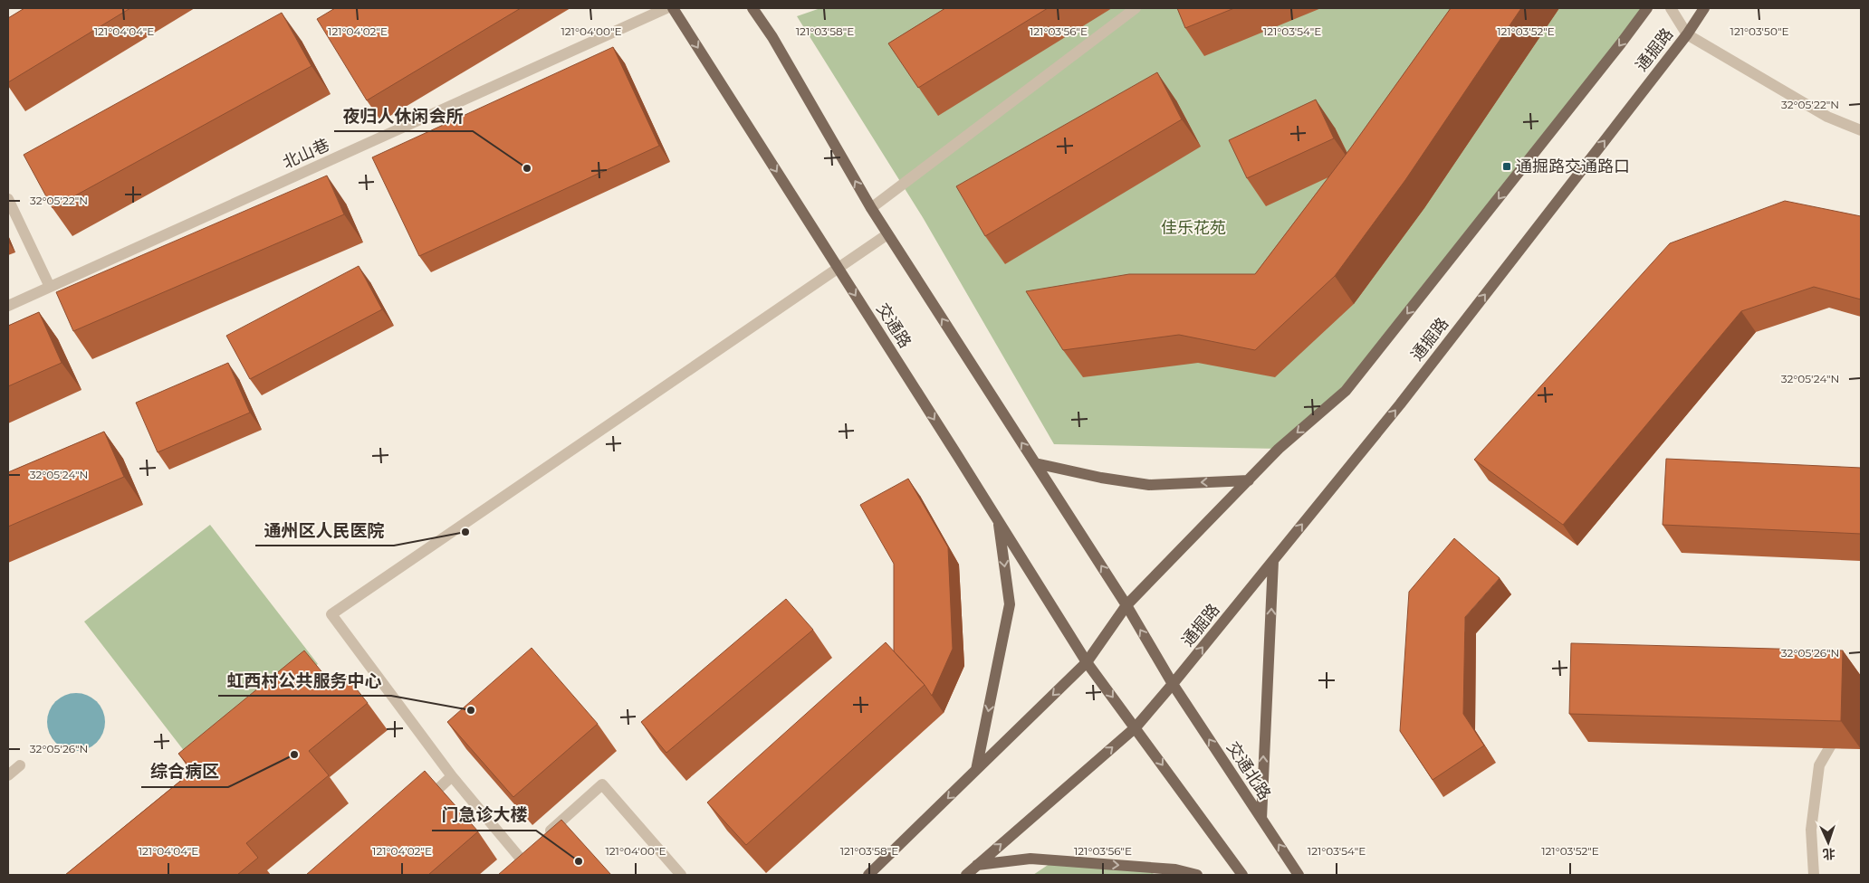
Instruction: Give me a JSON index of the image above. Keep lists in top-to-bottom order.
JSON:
{
  "streets": {
    "main road": ["通掘路", "交通路", "交通北路"],
    "street": ["北山巷"]
  },
  "crossings": [
    ["通掘路", "交通路"],
    ["通掘路", "交通北路"]
  ],
  "parks": ["佳乐花苑"],
  "places": {
    "transit": ["通掘路交通路口"],
    "other": [
      "夜归人休闲会所",
      "通州区人民医院",
      "虹西村公共服务中心",
      "综合病区",
      "门急诊大楼"
    ]
  },
  "north": "bottom",
  "coordinates": [
    "121°04'04\"E",
    "121°04'02\"E",
    "121°04'00\"E",
    "121°03'58\"E",
    "121°03'56\"E",
    "121°03'54\"E",
    "121°03'52\"E",
    "121°03'50\"E",
    "32°05'22\"N",
    "32°05'24\"N",
    "32°05'26\"N"
  ]
}
